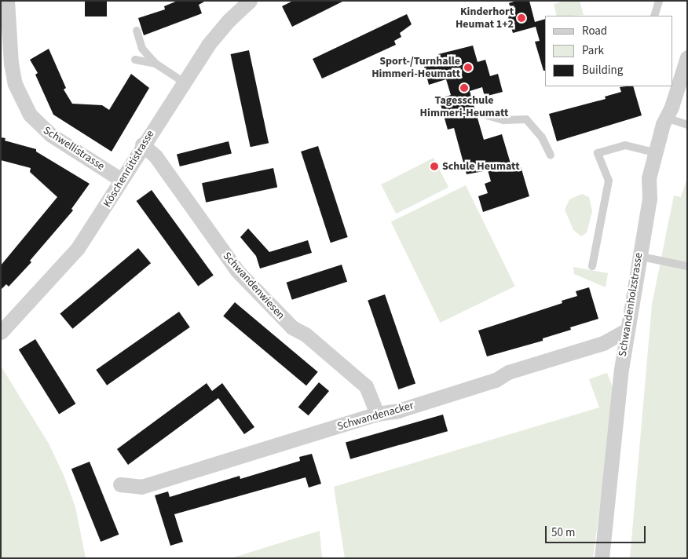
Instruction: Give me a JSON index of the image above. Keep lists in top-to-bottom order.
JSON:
{
  "streets": {
    "street": [
      "Schwellistrasse",
      "Köschenrütistrasse",
      "Schwandenwiesen",
      "Schwandenholzstrasse",
      "Schwandenacker"
    ]
  },
  "crossings": [
    ["Schwellistrasse", "Köschenrütistrasse"],
    ["Köschenrütistrasse", "Schwandenwiesen"],
    ["Schwandenwiesen", "Schwandenacker"],
    ["Schwandenholzstrasse", "Schwandenacker"]
  ],
  "places": [
    "Kinderhort Heumat 1+2",
    "Sport-/Turnhalle Himmeri-Heumatt",
    "Tagesschule Himmeri-Heumatt",
    "Schule Heumatt"
  ],
  "legend": ["Road", "Park", "Building"],
  "scale_bar": "50 m"
}
